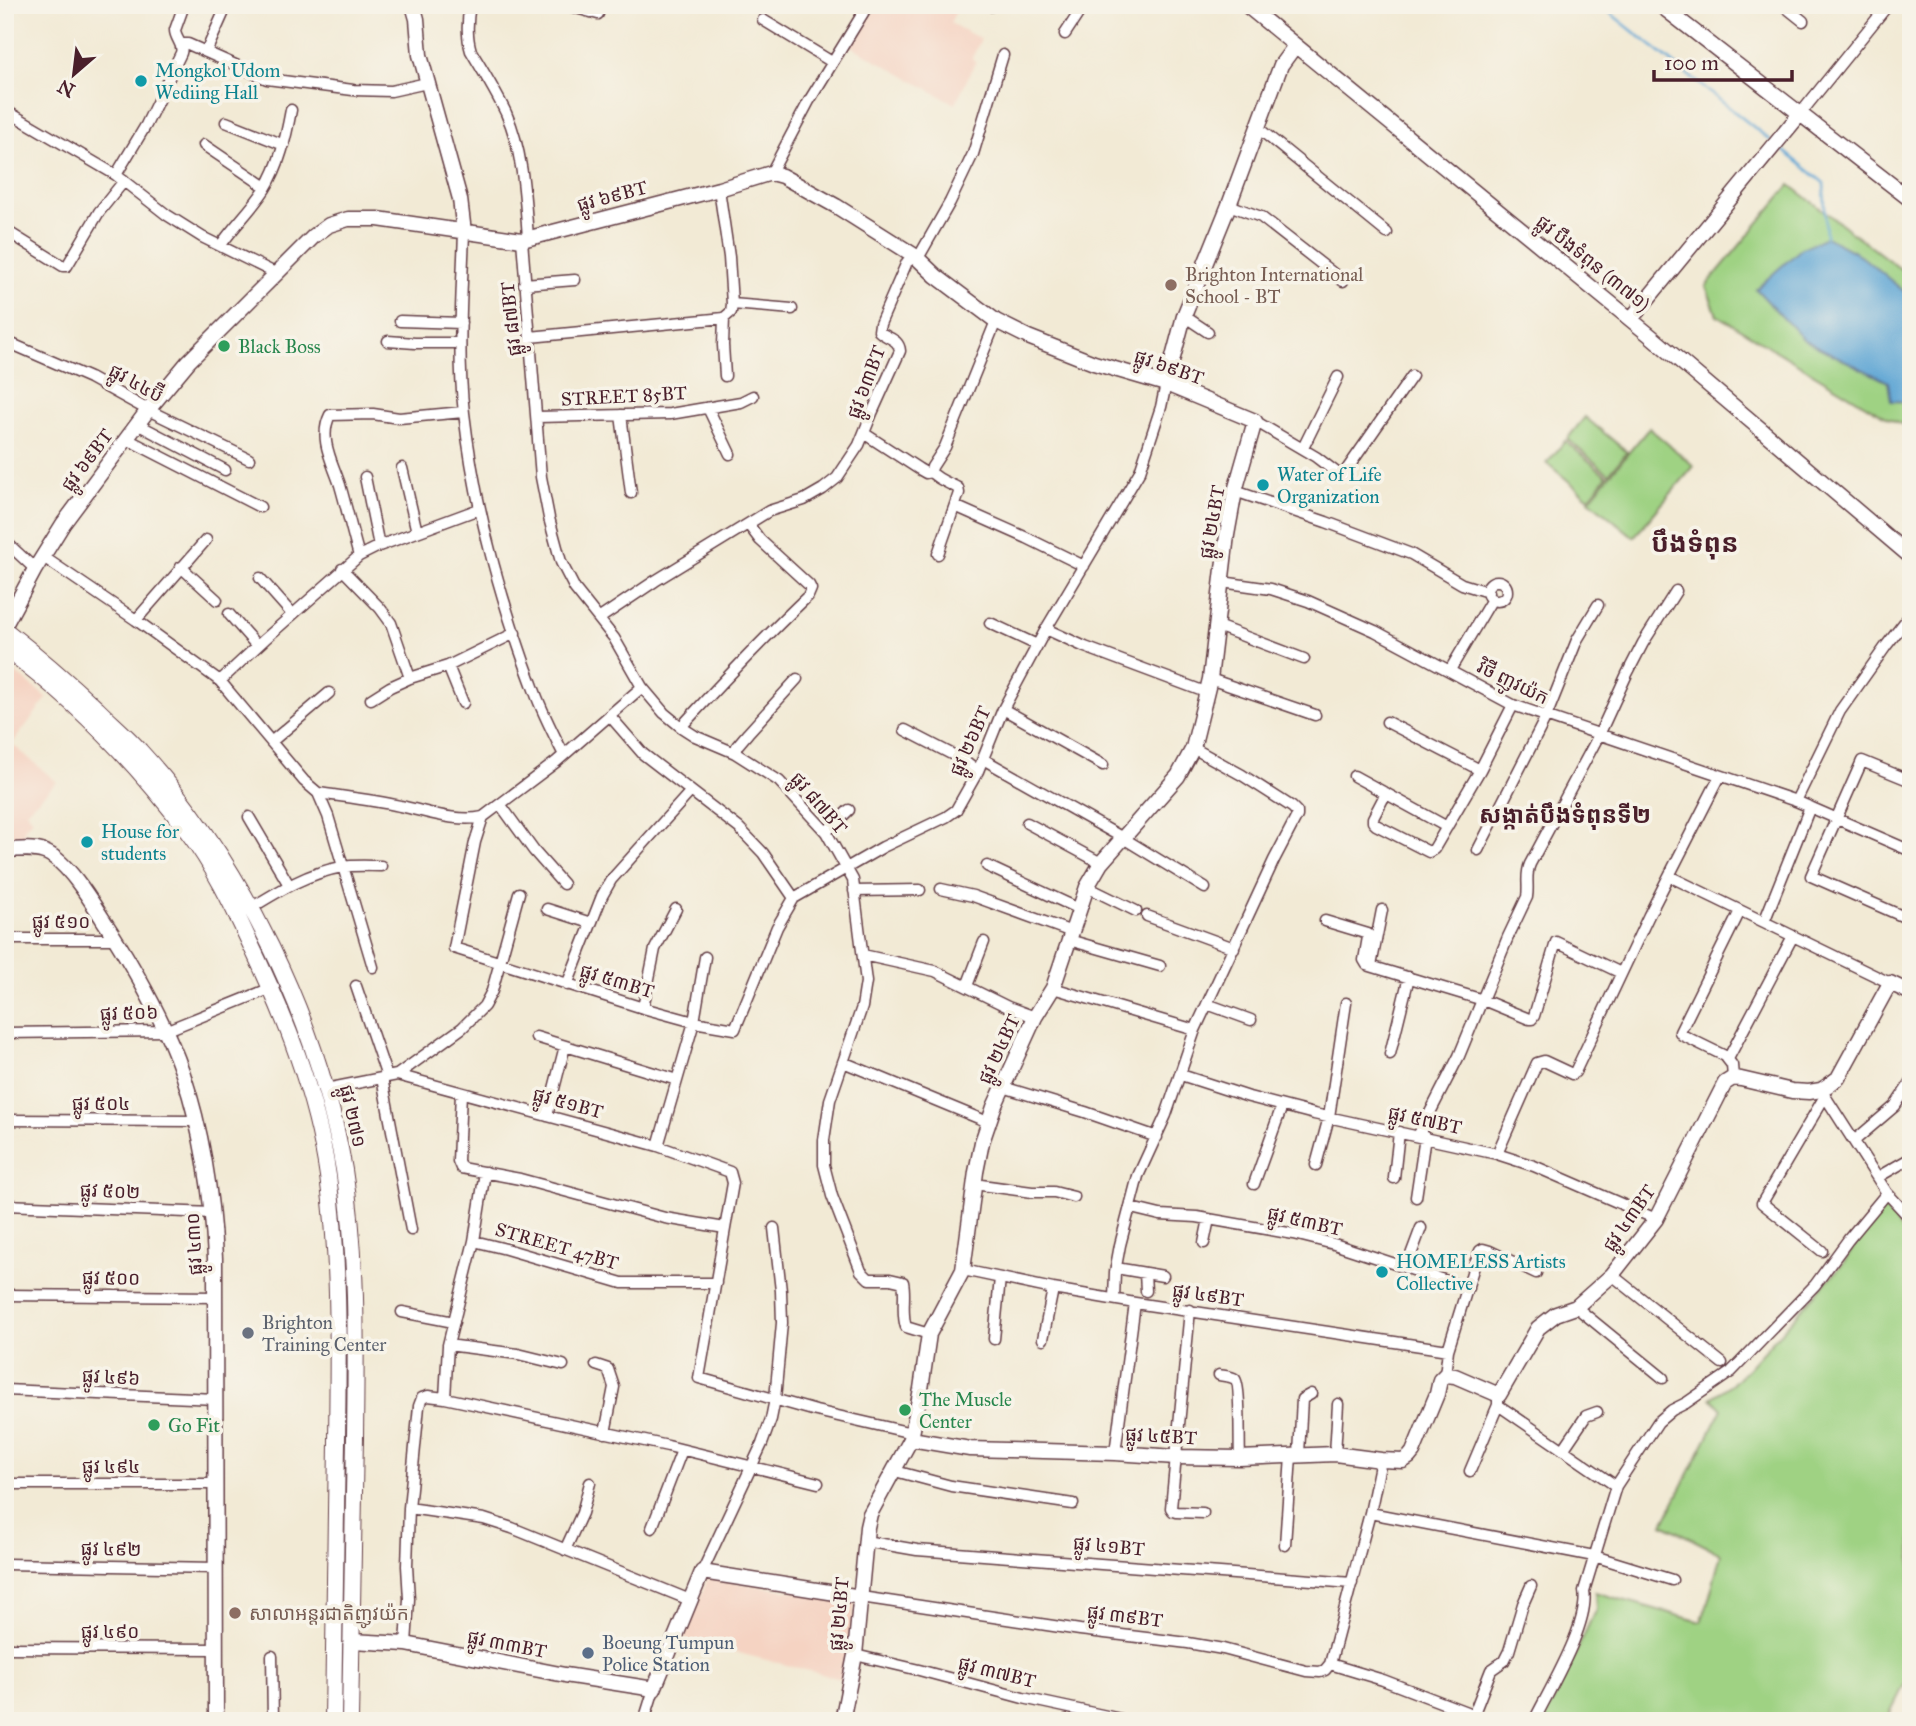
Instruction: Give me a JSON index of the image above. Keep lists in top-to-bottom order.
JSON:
{
  "streets": {
    "main road": ["ផ្លូវ ២៧១"],
    "street": [
      "ផ្លូវ ៦៩BT",
      "ផ្លូវ បឹងទំពុន (៣៧១)",
      "ផ្លូវ ៨៧BT",
      "ផ្លូវ ៦៣BT",
      "ផ្លូវ ៤៤ប៊ី",
      "STREET 85BT",
      "ផ្លូវ ២៤BT",
      "វិថី ញូវយ៉ក",
      "ផ្លូវ ២៦BT",
      "ផ្លូវ ៥១០",
      "ផ្លូវ ៥៣BT",
      "ផ្លូវ ៥០៦",
      "ផ្លូវ ៥០៤",
      "ផ្លូវ ៥១BT",
      "ផ្លូវ ៥៧BT",
      "ផ្លូវ ៥០២",
      "ផ្លូវ ៤៣BT",
      "ផ្លូវ ៤៣០",
      "STREET 47BT",
      "ផ្លូវ ៥០០",
      "ផ្លូវ ៤៩BT",
      "ផ្លូវ ៤៩៦",
      "ផ្លូវ ៤៥BT",
      "ផ្លូវ ៤៩៤",
      "ផ្លូវ ៤១BT",
      "ផ្លូវ ៤៩២",
      "ផ្លូវ ៣៩BT",
      "ផ្លូវ ៤៩០",
      "ផ្លូវ ៣៣BT",
      "ផ្លូវ ៣៧BT"
    ]
  },
  "crossings": [
    ["ផ្លូវ ៦៩BT", "ផ្លូវ ៨៧BT"],
    ["ផ្លូវ ៦៩BT", "ផ្លូវ ៦៣BT"],
    ["ផ្លូវ ៦៩BT", "ផ្លូវ ៤៤ប៊ី"],
    ["ផ្លូវ ៦៩BT", "ផ្លូវ ២៤BT"],
    ["ផ្លូវ ៦៩BT", "ផ្លូវ ២៦BT"],
    ["ផ្លូវ ៦៩BT", "ផ្លូវ ២៧១"],
    ["ផ្លូវ ៨៧BT", "ផ្លូវ ៦៣BT"],
    ["ផ្លូវ ៨៧BT", "STREET 85BT"],
    ["ផ្លូវ ៨៧BT", "ផ្លូវ ២៤BT"],
    ["ផ្លូវ ៨៧BT", "ផ្លូវ ២៦BT"],
    ["ផ្លូវ ២៤BT", "វិថី ញូវយ៉ក"],
    ["ផ្លូវ ២៤BT", "ផ្លូវ ៤៩BT"],
    ["ផ្លូវ ២៤BT", "ផ្លូវ ៤៥BT"],
    ["ផ្លូវ ២៤BT", "ផ្លូវ ៤១BT"],
    ["ផ្លូវ ២៤BT", "ផ្លូវ ៣៩BT"],
    ["ផ្លូវ ២៤BT", "ផ្លូវ ៣៧BT"],
    ["ផ្លូវ ២៦BT", "ផ្លូវ ៥៣BT"],
    ["ផ្លូវ ៥១០", "ផ្លូវ ៤៣០"],
    ["ផ្លូវ ៥០៦", "ផ្លូវ ២៧១"],
    ["ផ្លូវ ៥០៦", "ផ្លូវ ៤៣០"],
    ["ផ្លូវ ៥០៤", "ផ្លូវ ៤៣០"],
    ["ផ្លូវ ២៧១", "ផ្លូវ ៣៣BT"],
    ["ផ្លូវ ៥៧BT", "ផ្លូវ ៤៣BT"],
    ["ផ្លូវ ៥០២", "ផ្លូវ ៤៣០"],
    ["ផ្លូវ ៤៣០", "ផ្លូវ ៥០០"],
    ["ផ្លូវ ៤៣០", "ផ្លូវ ៤៩៦"],
    ["ផ្លូវ ៤៣០", "ផ្លូវ ៤៩៤"],
    ["ផ្លូវ ៤៣០", "ផ្លូវ ៤៩២"],
    ["ផ្លូវ ៤៣០", "ផ្លូវ ៤៩០"]
  ],
  "districts": ["បឹងទំពុន", "សង្កាត់បឹងទំពុនទី២"],
  "places": [
    "Mongkol Udom Wediing Hall",
    "Brighton International School - BT",
    "Black Boss",
    "Water of Life Organization",
    "House for students",
    "HOMELESS Artists Collective",
    "Brighton Training Center",
    "The Muscle Center",
    "Go Fit",
    "សាលាអន្តរជាតិញូវយ៉ក",
    "Boeung Tumpun Police Station"
  ],
  "scale_bar": "100 m",
  "north": "bottom left"
}
